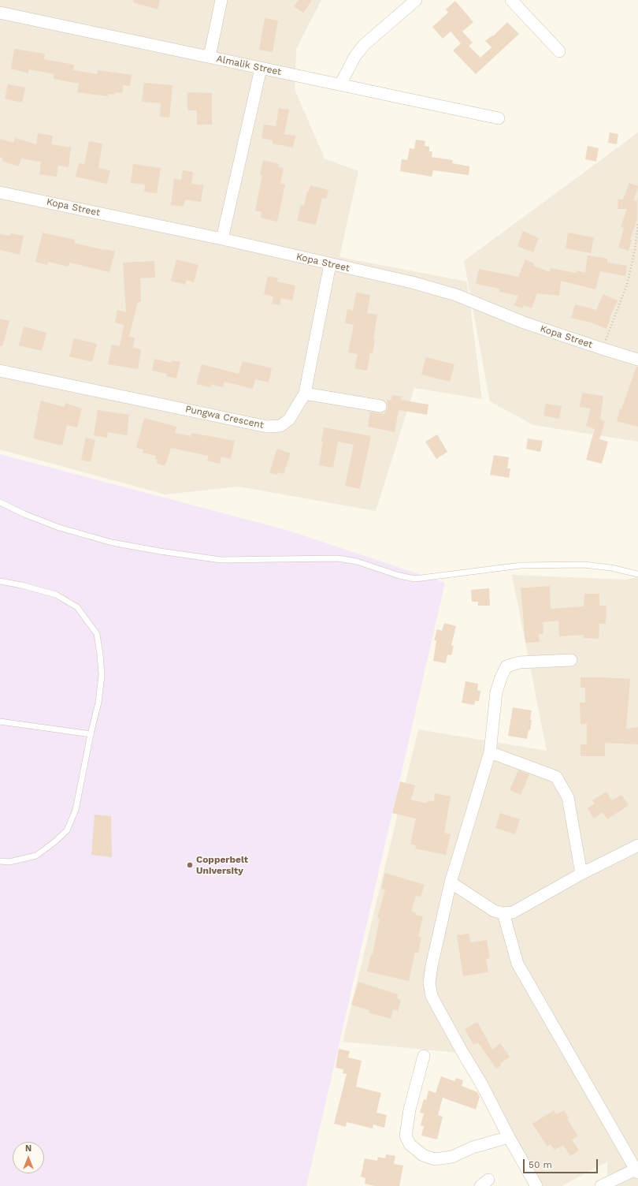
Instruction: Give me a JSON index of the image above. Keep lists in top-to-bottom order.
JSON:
{
  "streets": {
    "street": ["Almalik Street", "Kopa Street", "Pungwa Crescent"]
  },
  "crossings": [
    ["Kopa Street", "Pungwa Crescent"]
  ],
  "places": ["Copperbelt University"],
  "scale_bar": "50 m",
  "north": "top"
}
